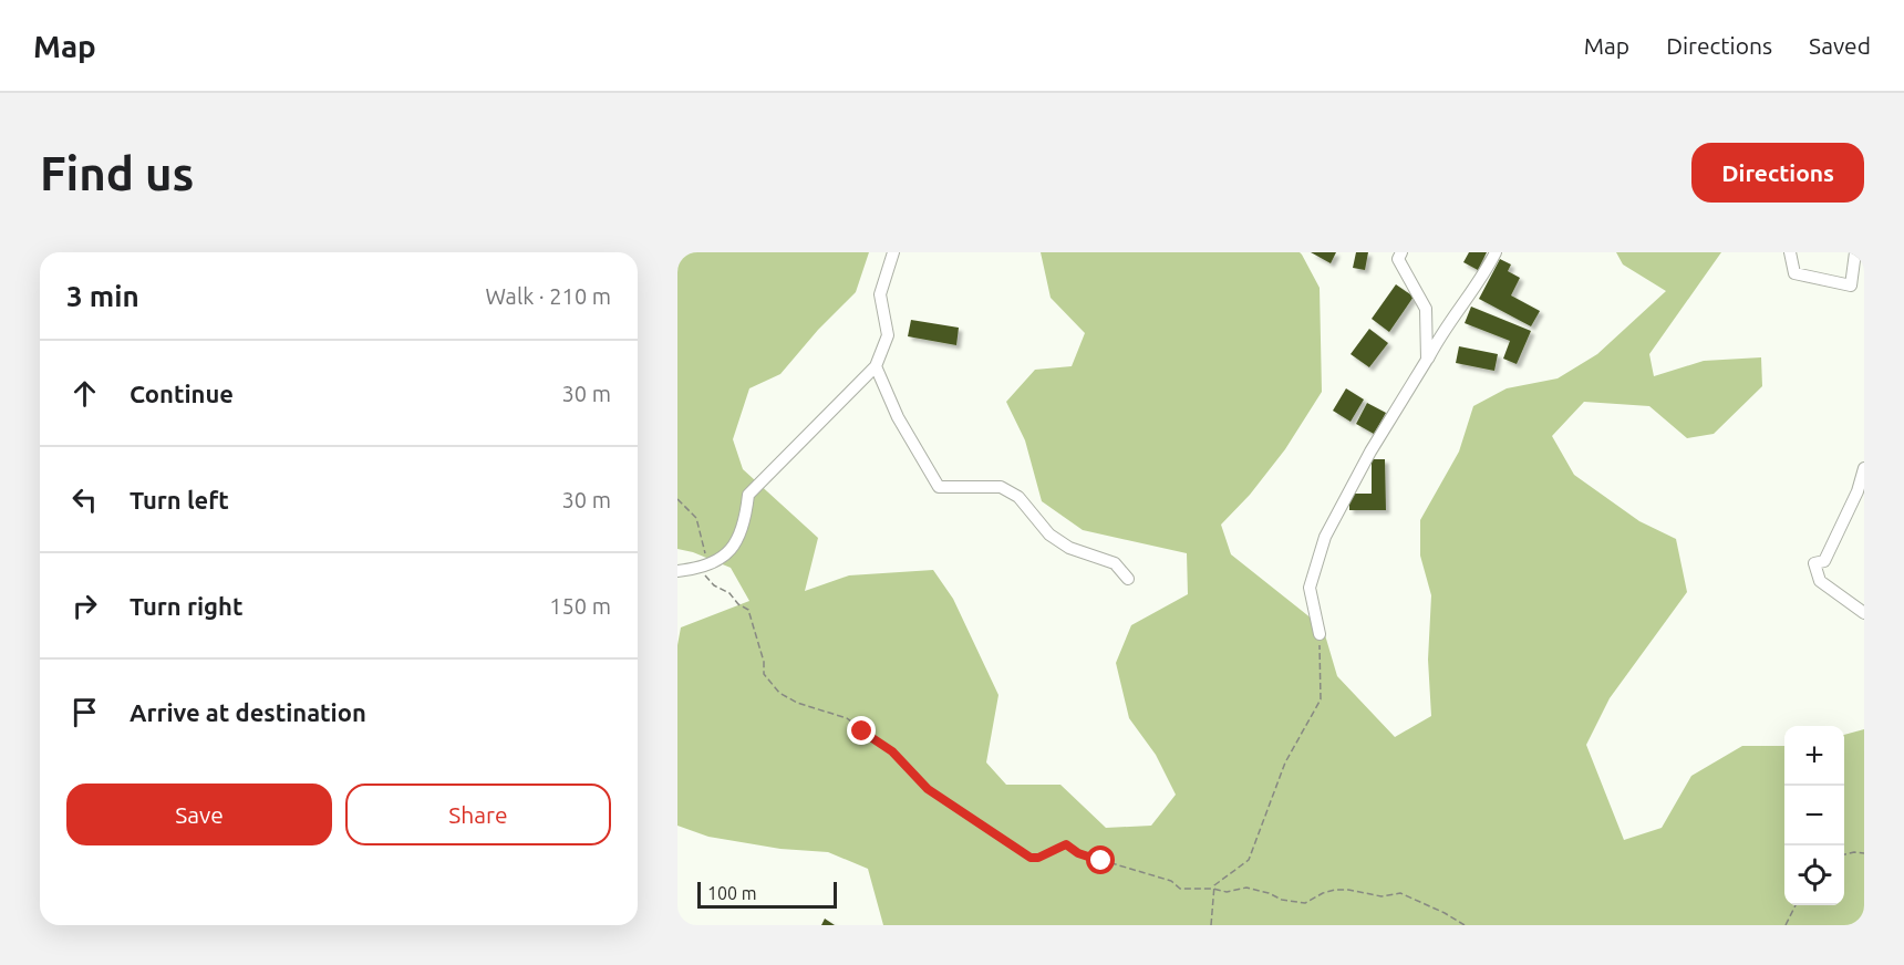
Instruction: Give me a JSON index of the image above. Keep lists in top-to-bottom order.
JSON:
{
  "scale_bar": "100 m",
  "page": {
    "header": "Map",
    "nav": ["Map", "Directions", "Saved"],
    "buttons": [
      "Directions",
      ["Save", "Share"]
    ],
    "title": "Find us",
    "heading": ["3 min", "Walk · 210 m"],
    "list": [
      ["Continue", "30 m"],
      ["Turn left", "30 m"],
      ["Turn right", "150 m"],
      "Arrive at destination"
    ],
    "map_buttons": ["+", "−"],
    "scale": "100 m"
  }
}
